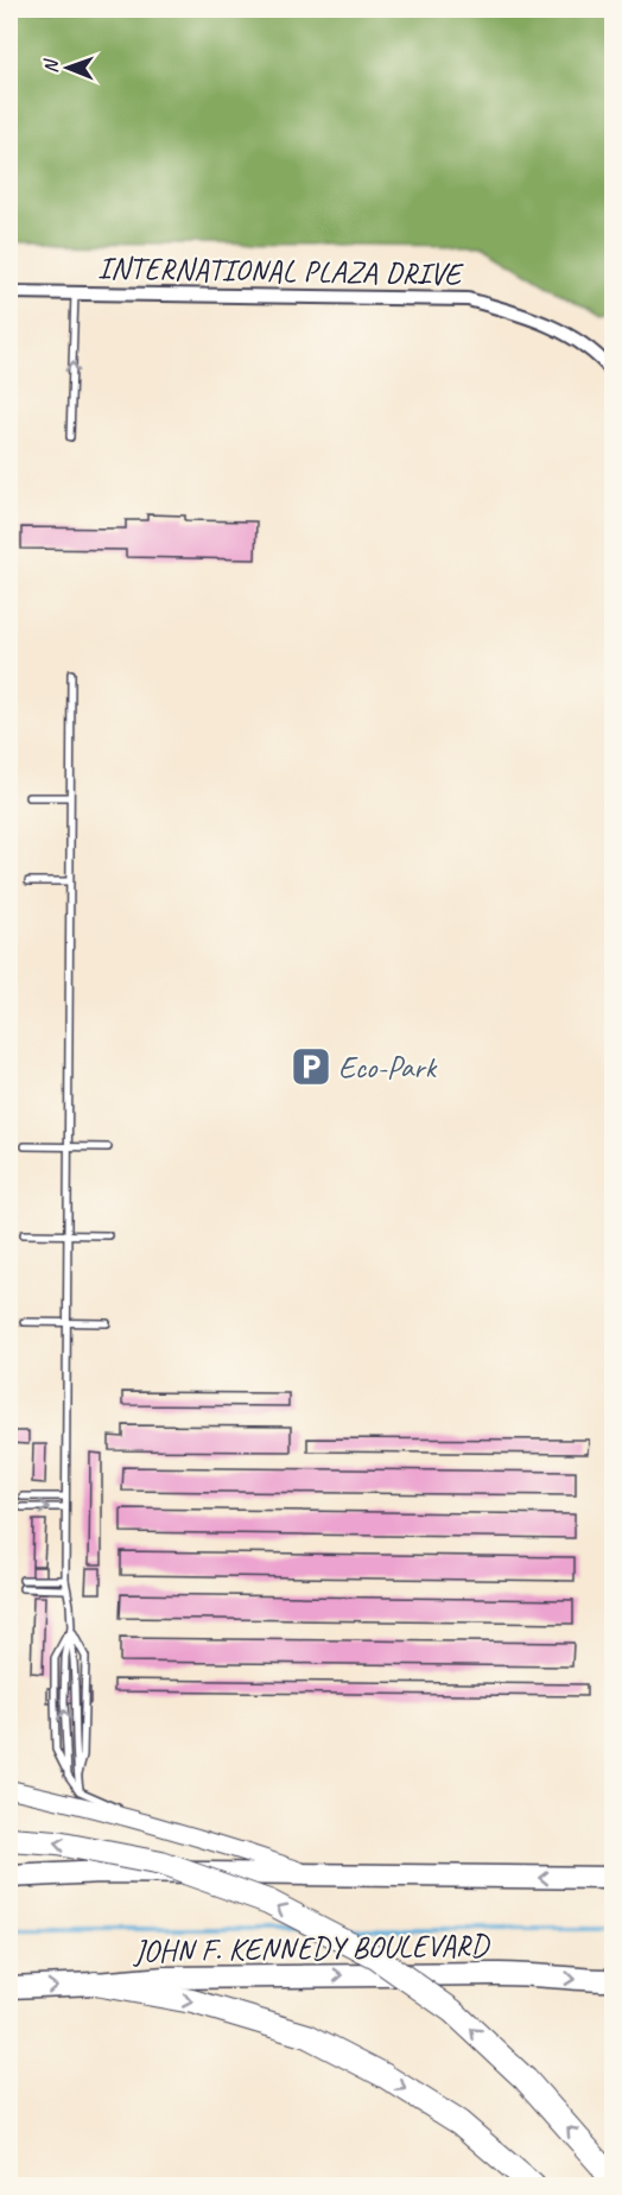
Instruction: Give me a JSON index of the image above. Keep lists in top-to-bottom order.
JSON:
{
  "streets": {
    "highway": ["JOHN F. KENNEDY BOULEVARD"],
    "street": ["INTERNATIONAL PLAZA DRIVE"]
  },
  "places": {
    "parking": ["Eco-Park"]
  },
  "north": "left"
}
